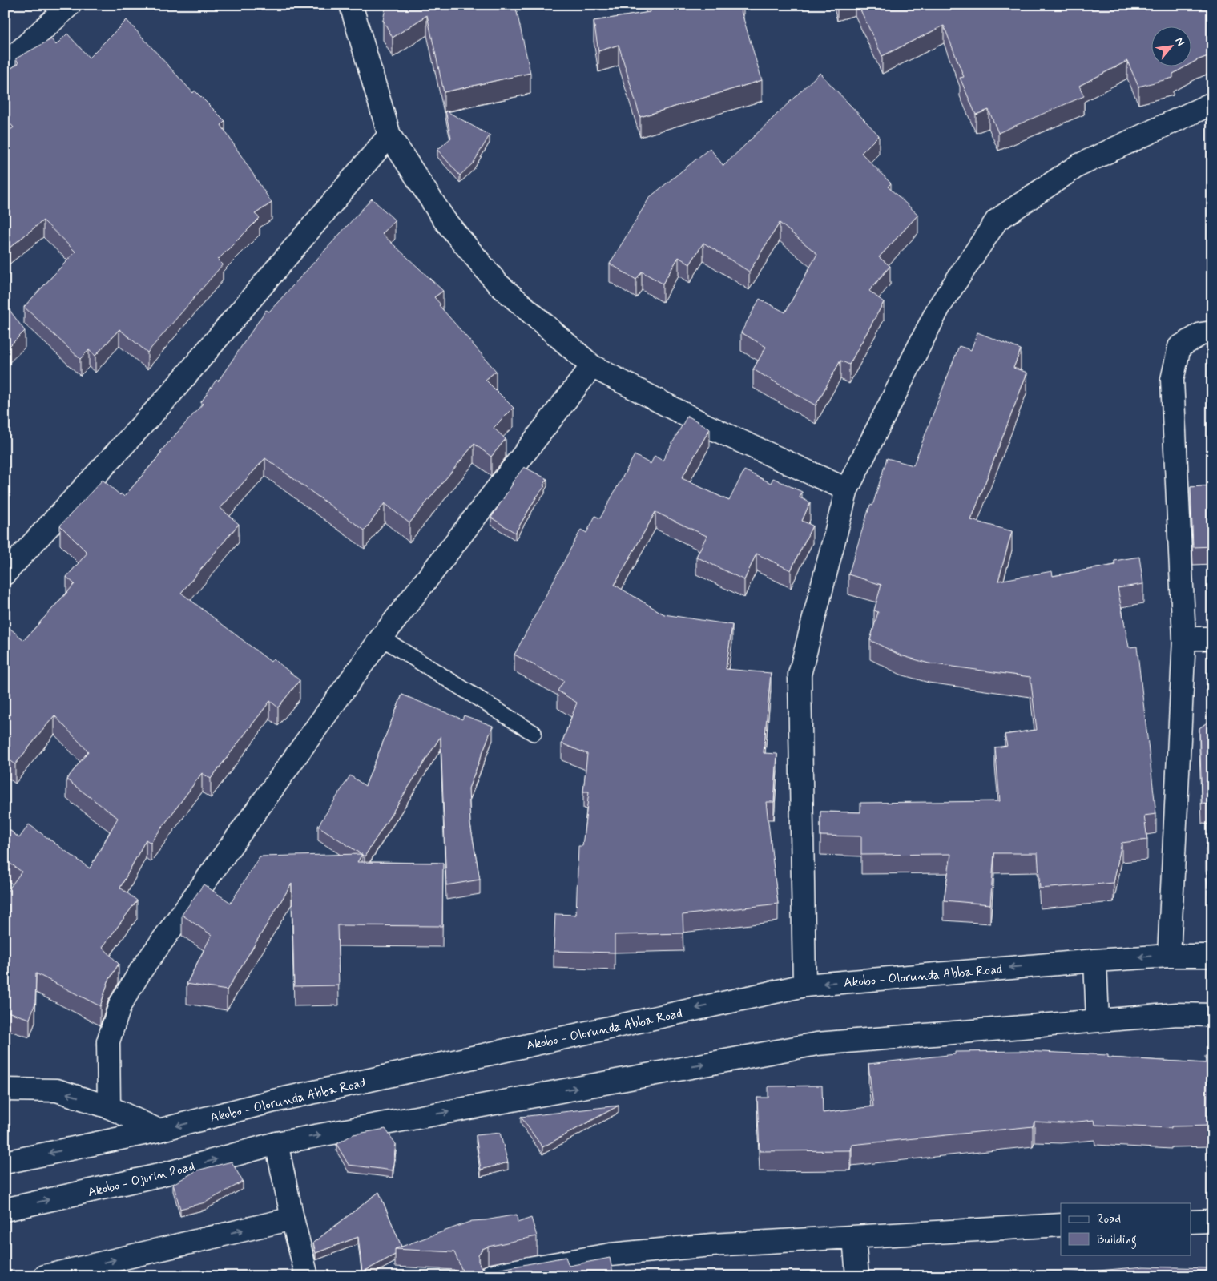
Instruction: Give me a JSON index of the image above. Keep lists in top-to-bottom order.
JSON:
{
  "streets": {
    "main road": ["Akobo - Olorunda Abba Road", "Akobo - Ojurin Road"]
  },
  "legend": ["Road", "Building"],
  "north": "top right"
}
